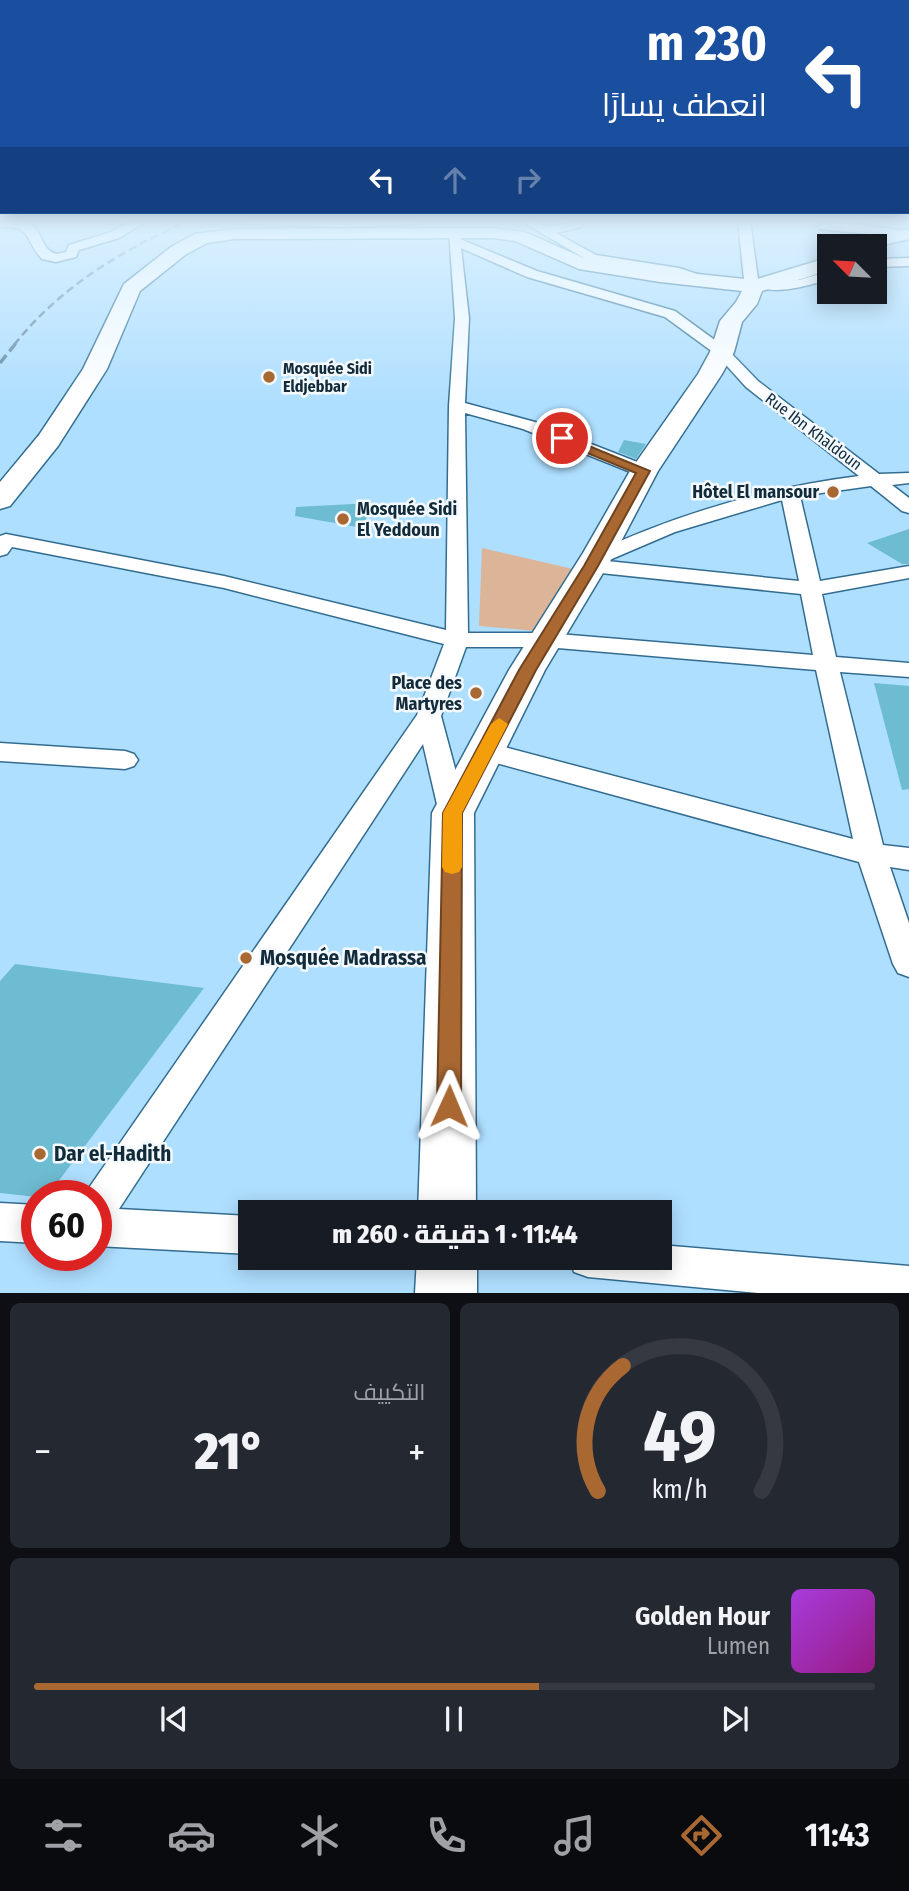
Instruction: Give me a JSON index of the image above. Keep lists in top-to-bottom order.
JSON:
{
  "streets": {
    "street": ["Rue Ibn Khaldoun"]
  },
  "places": [
    "Mosquée Sidi Eldjebbar",
    "Hôtel El mansour",
    "Mosquée Sidi El Yeddoun",
    "Place des Martyres",
    "Mosquée Madrassa",
    "Dar el-Hadith"
  ],
  "north": "top left",
  "page": {
    "turn": ["230 m", "انعطف يسارًا"],
    "limit": "60",
    "trip": "11:44 · 1 دقيقة · 260 m",
    "tile": "التكييف",
    "heat": ["−", "21°", "+"],
    "song": ["Golden Hour", "Lumen"],
    "tabs": "11:43",
    "gauge": ["49", "km/h"]
  }
}
